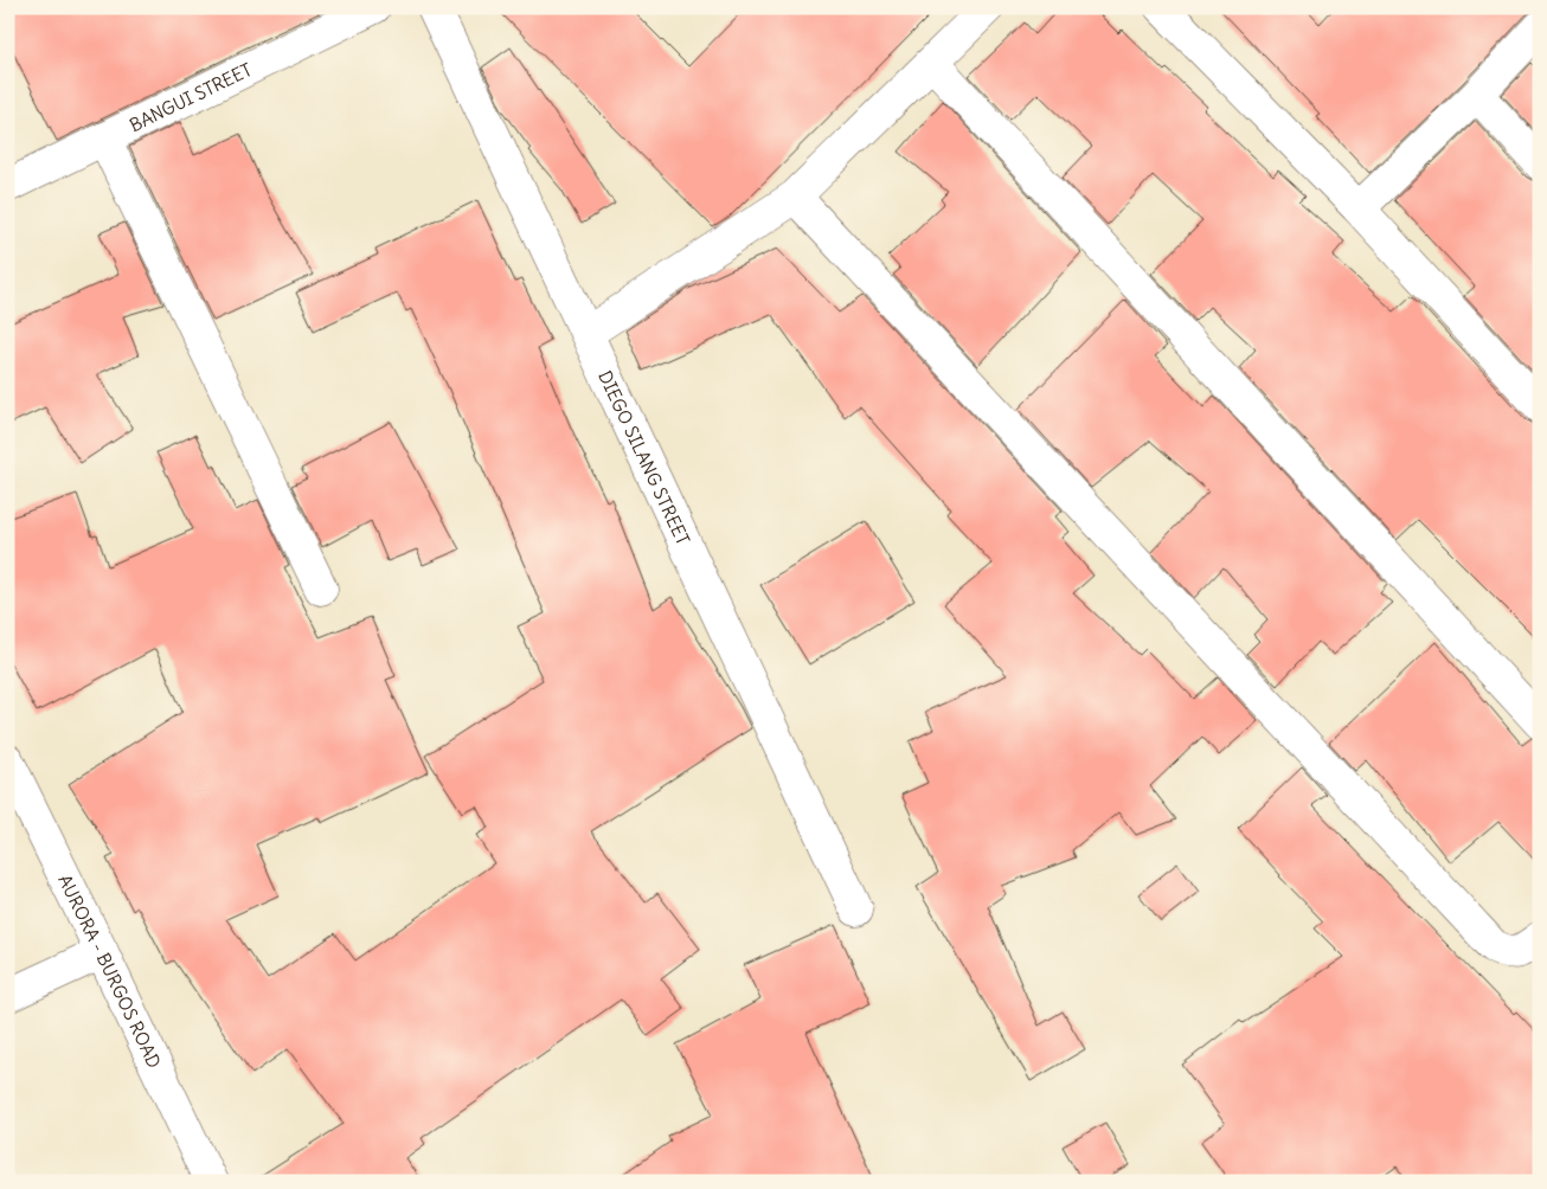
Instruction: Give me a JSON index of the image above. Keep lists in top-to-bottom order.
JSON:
{
  "streets": {
    "street": ["BANGUI STREET", "DIEGO SILANG STREET", "AURORA - BURGOS ROAD"]
  }
}
